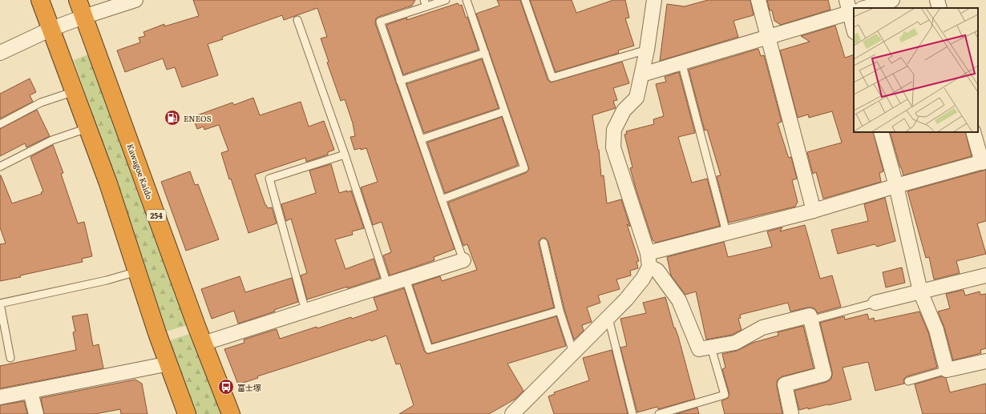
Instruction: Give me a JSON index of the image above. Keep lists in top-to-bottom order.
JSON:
{
  "streets": {
    "highway": ["Kawagoe Kaido", "254"]
  },
  "places": {
    "fuel station": ["ENEOS"],
    "bus stop": ["富士塚"]
  }
}
